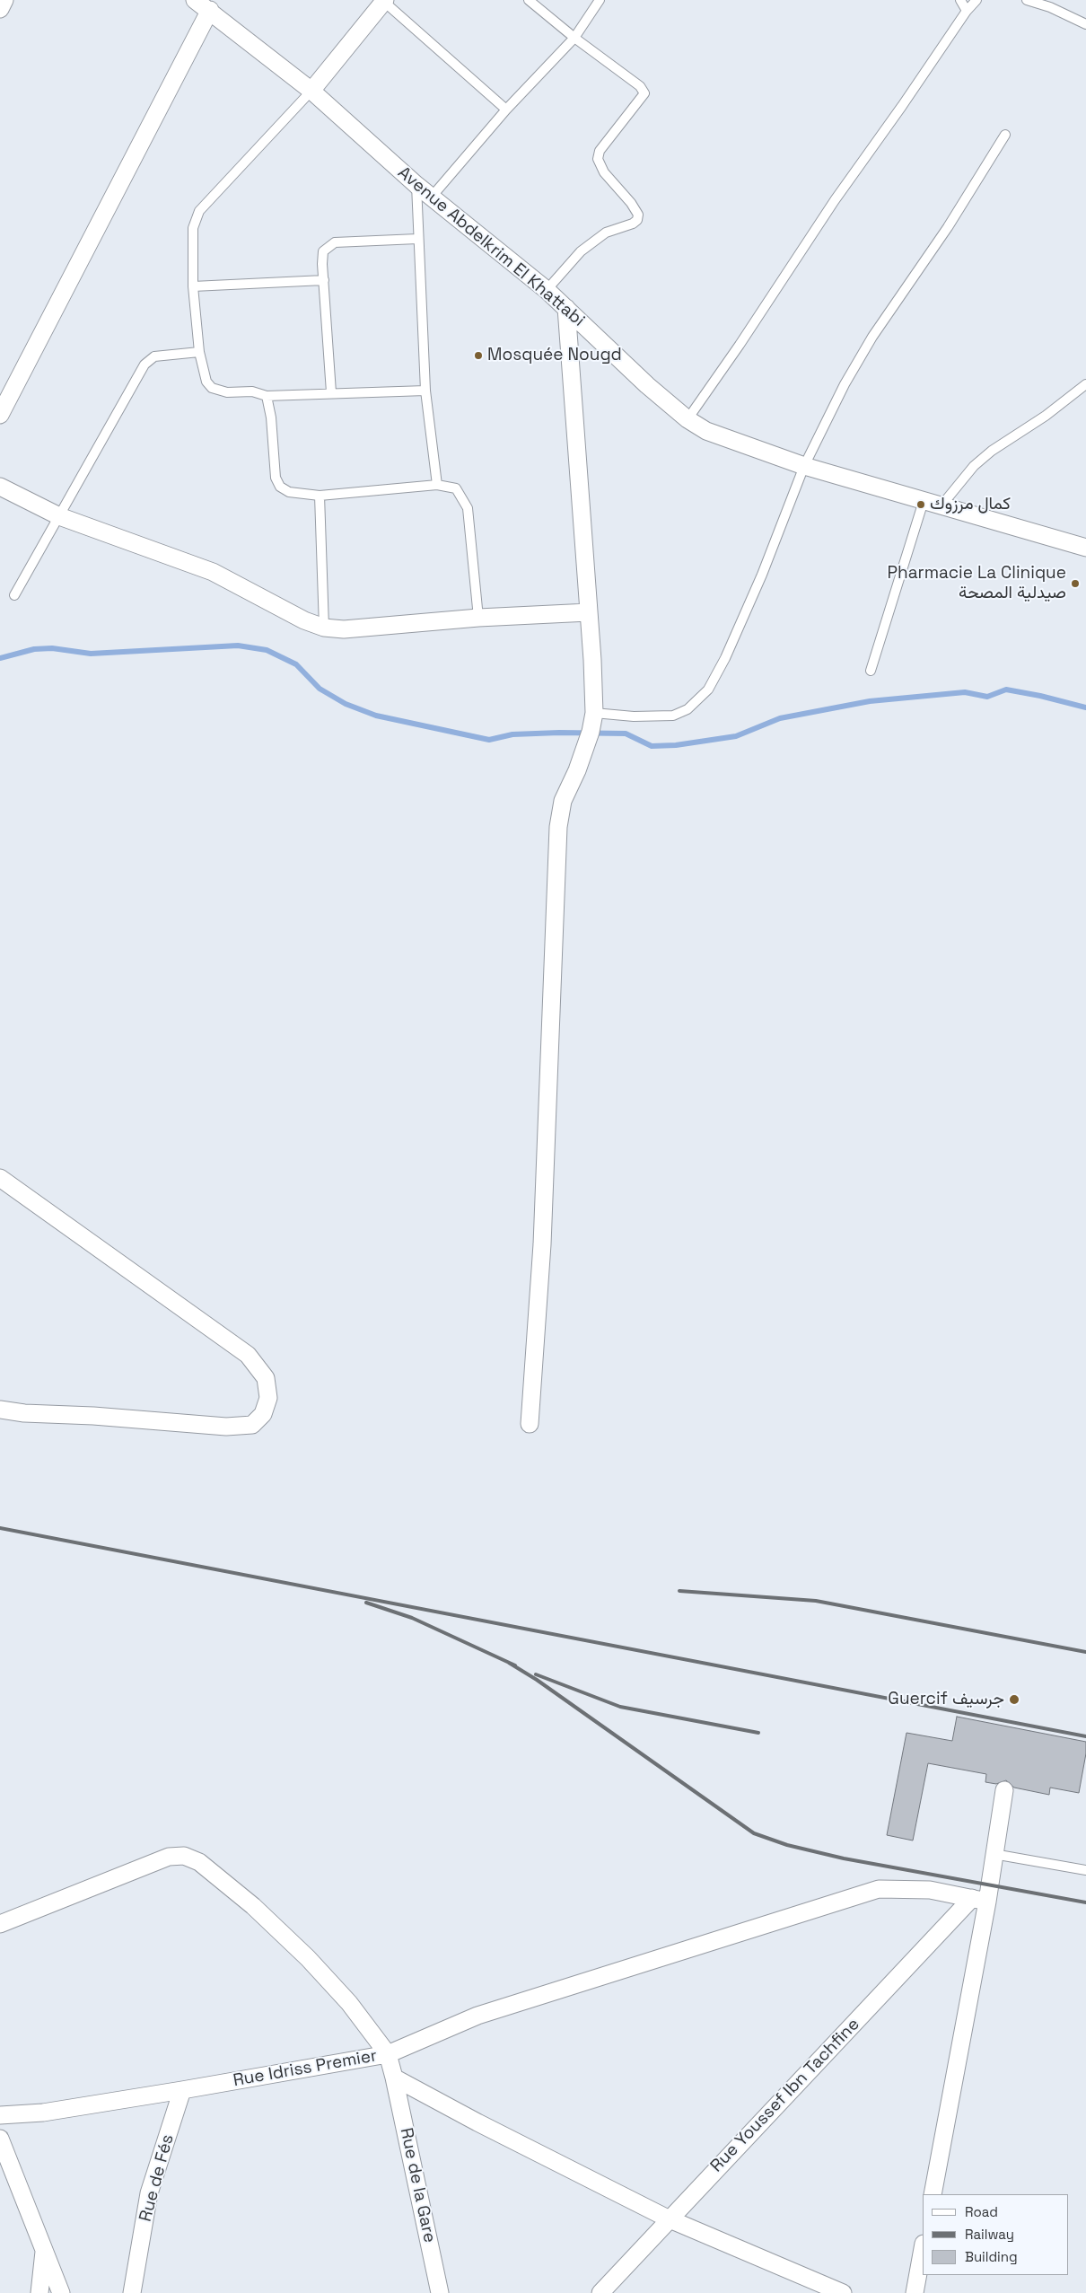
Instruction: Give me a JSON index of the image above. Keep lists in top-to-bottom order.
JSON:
{
  "streets": {
    "street": [
      "Avenue Abdelkrim El Khattabi",
      "Rue Idriss Premier",
      "Rue Youssef Ibn Tachfine",
      "Rue de Fés",
      "Rue de la Gare"
    ]
  },
  "crossings": [
    ["Rue Idriss Premier", "Rue Youssef Ibn Tachfine"],
    ["Rue Idriss Premier", "Rue de Fés"],
    ["Rue Idriss Premier", "Rue de la Gare"]
  ],
  "places": [
    "Mosquée Nougd",
    "كمال مرزوك",
    "Pharmacie La Clinique صيدلية المصحة",
    "Guercif جرسيف"
  ],
  "legend": ["Road", "Railway", "Building"]
}
